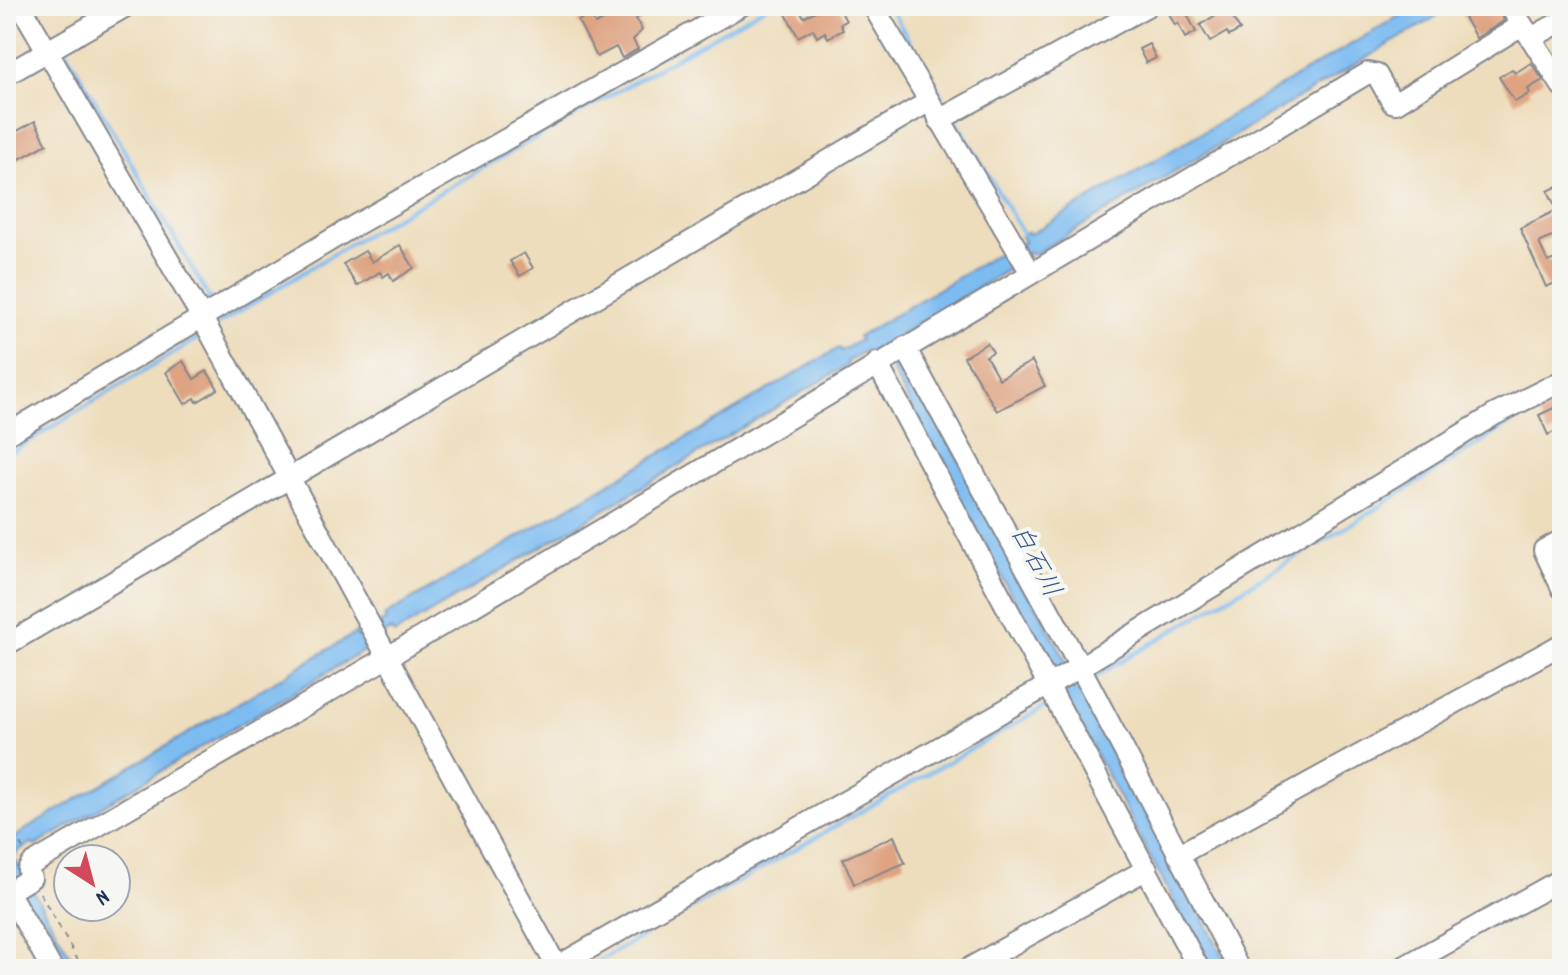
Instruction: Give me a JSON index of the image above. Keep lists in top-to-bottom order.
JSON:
{
  "water": ["白石川"],
  "north": "bottom right"
}
